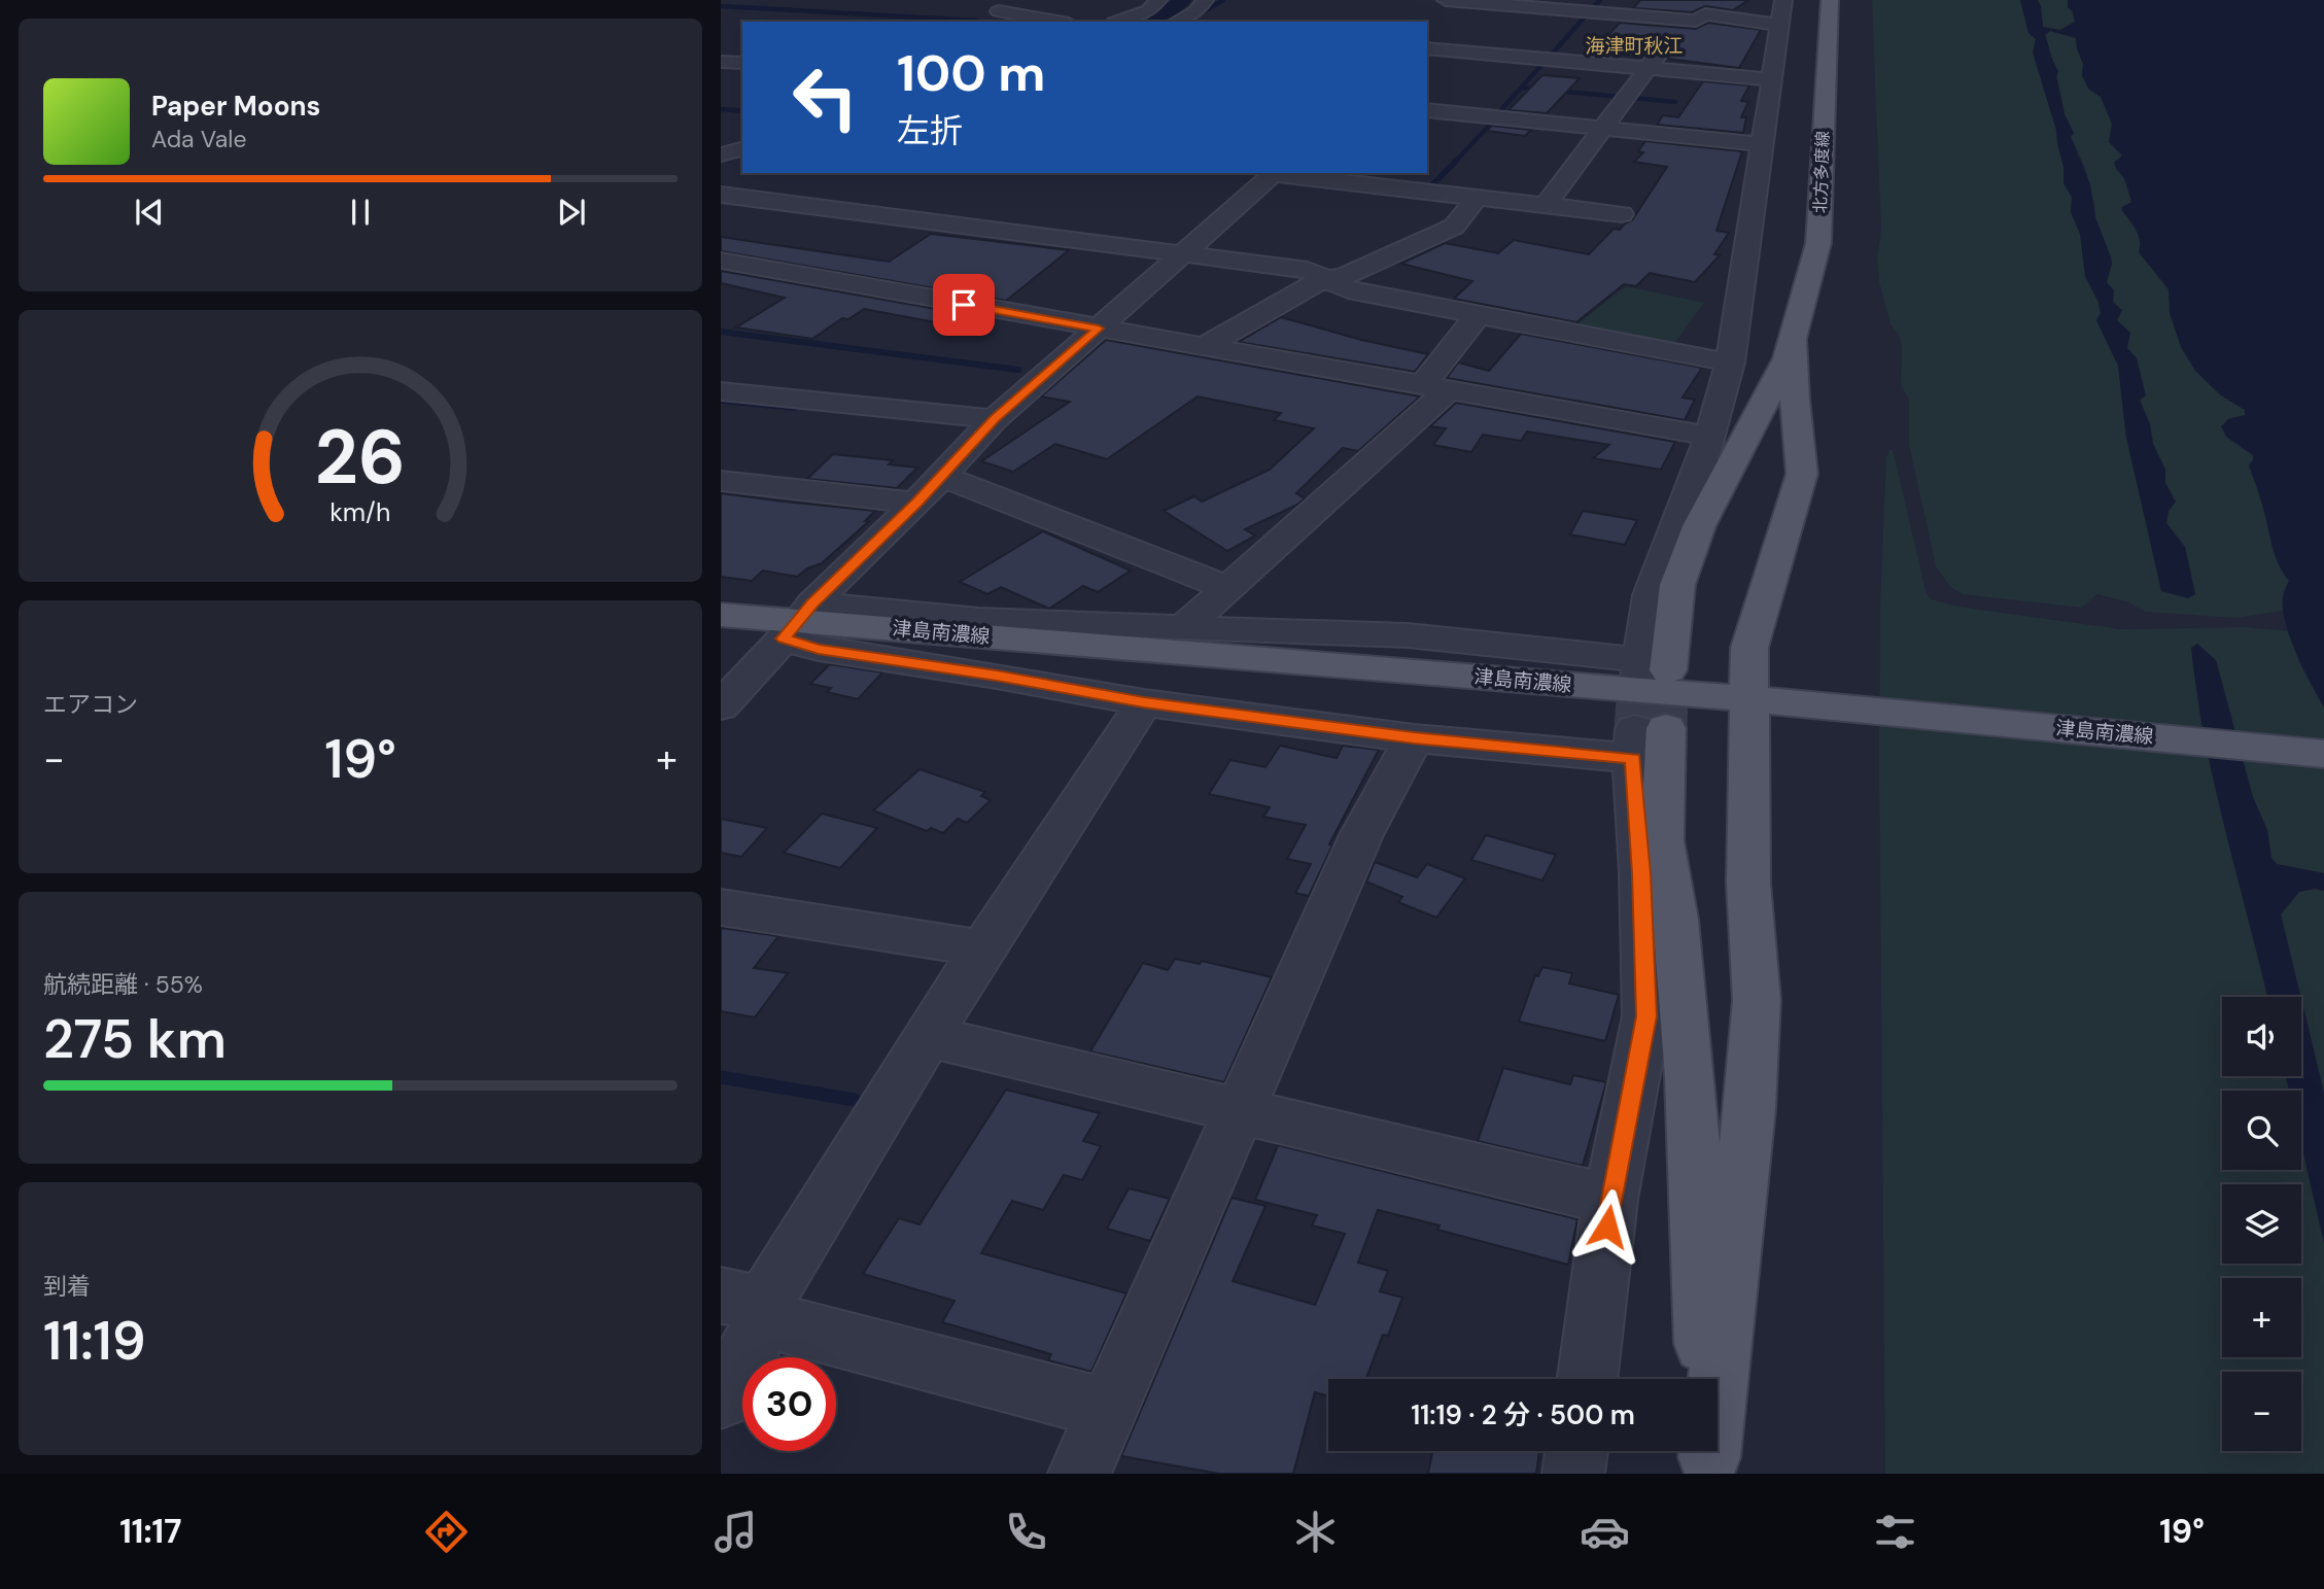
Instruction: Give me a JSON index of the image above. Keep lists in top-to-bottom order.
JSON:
{
  "streets": {
    "main road": ["北方多度線", "津島南濃線"]
  },
  "districts": ["海津町秋江"],
  "page": {
    "turn": ["100 m", "左折"],
    "song": ["Paper Moons", "Ada Vale"],
    "tile": [
      "エアコン",
      ["航続距離 · 55%", "275 km"],
      ["到着", "11:19"]
    ],
    "heat": ["−", "19°", "+"],
    "map_buttons": ["+", "−"],
    "limit": "30",
    "trip": "11:19 · 2 分 · 500 m",
    "tabs": ["11:17", "19°"],
    "gauge": ["26", "km/h"]
  }
}
